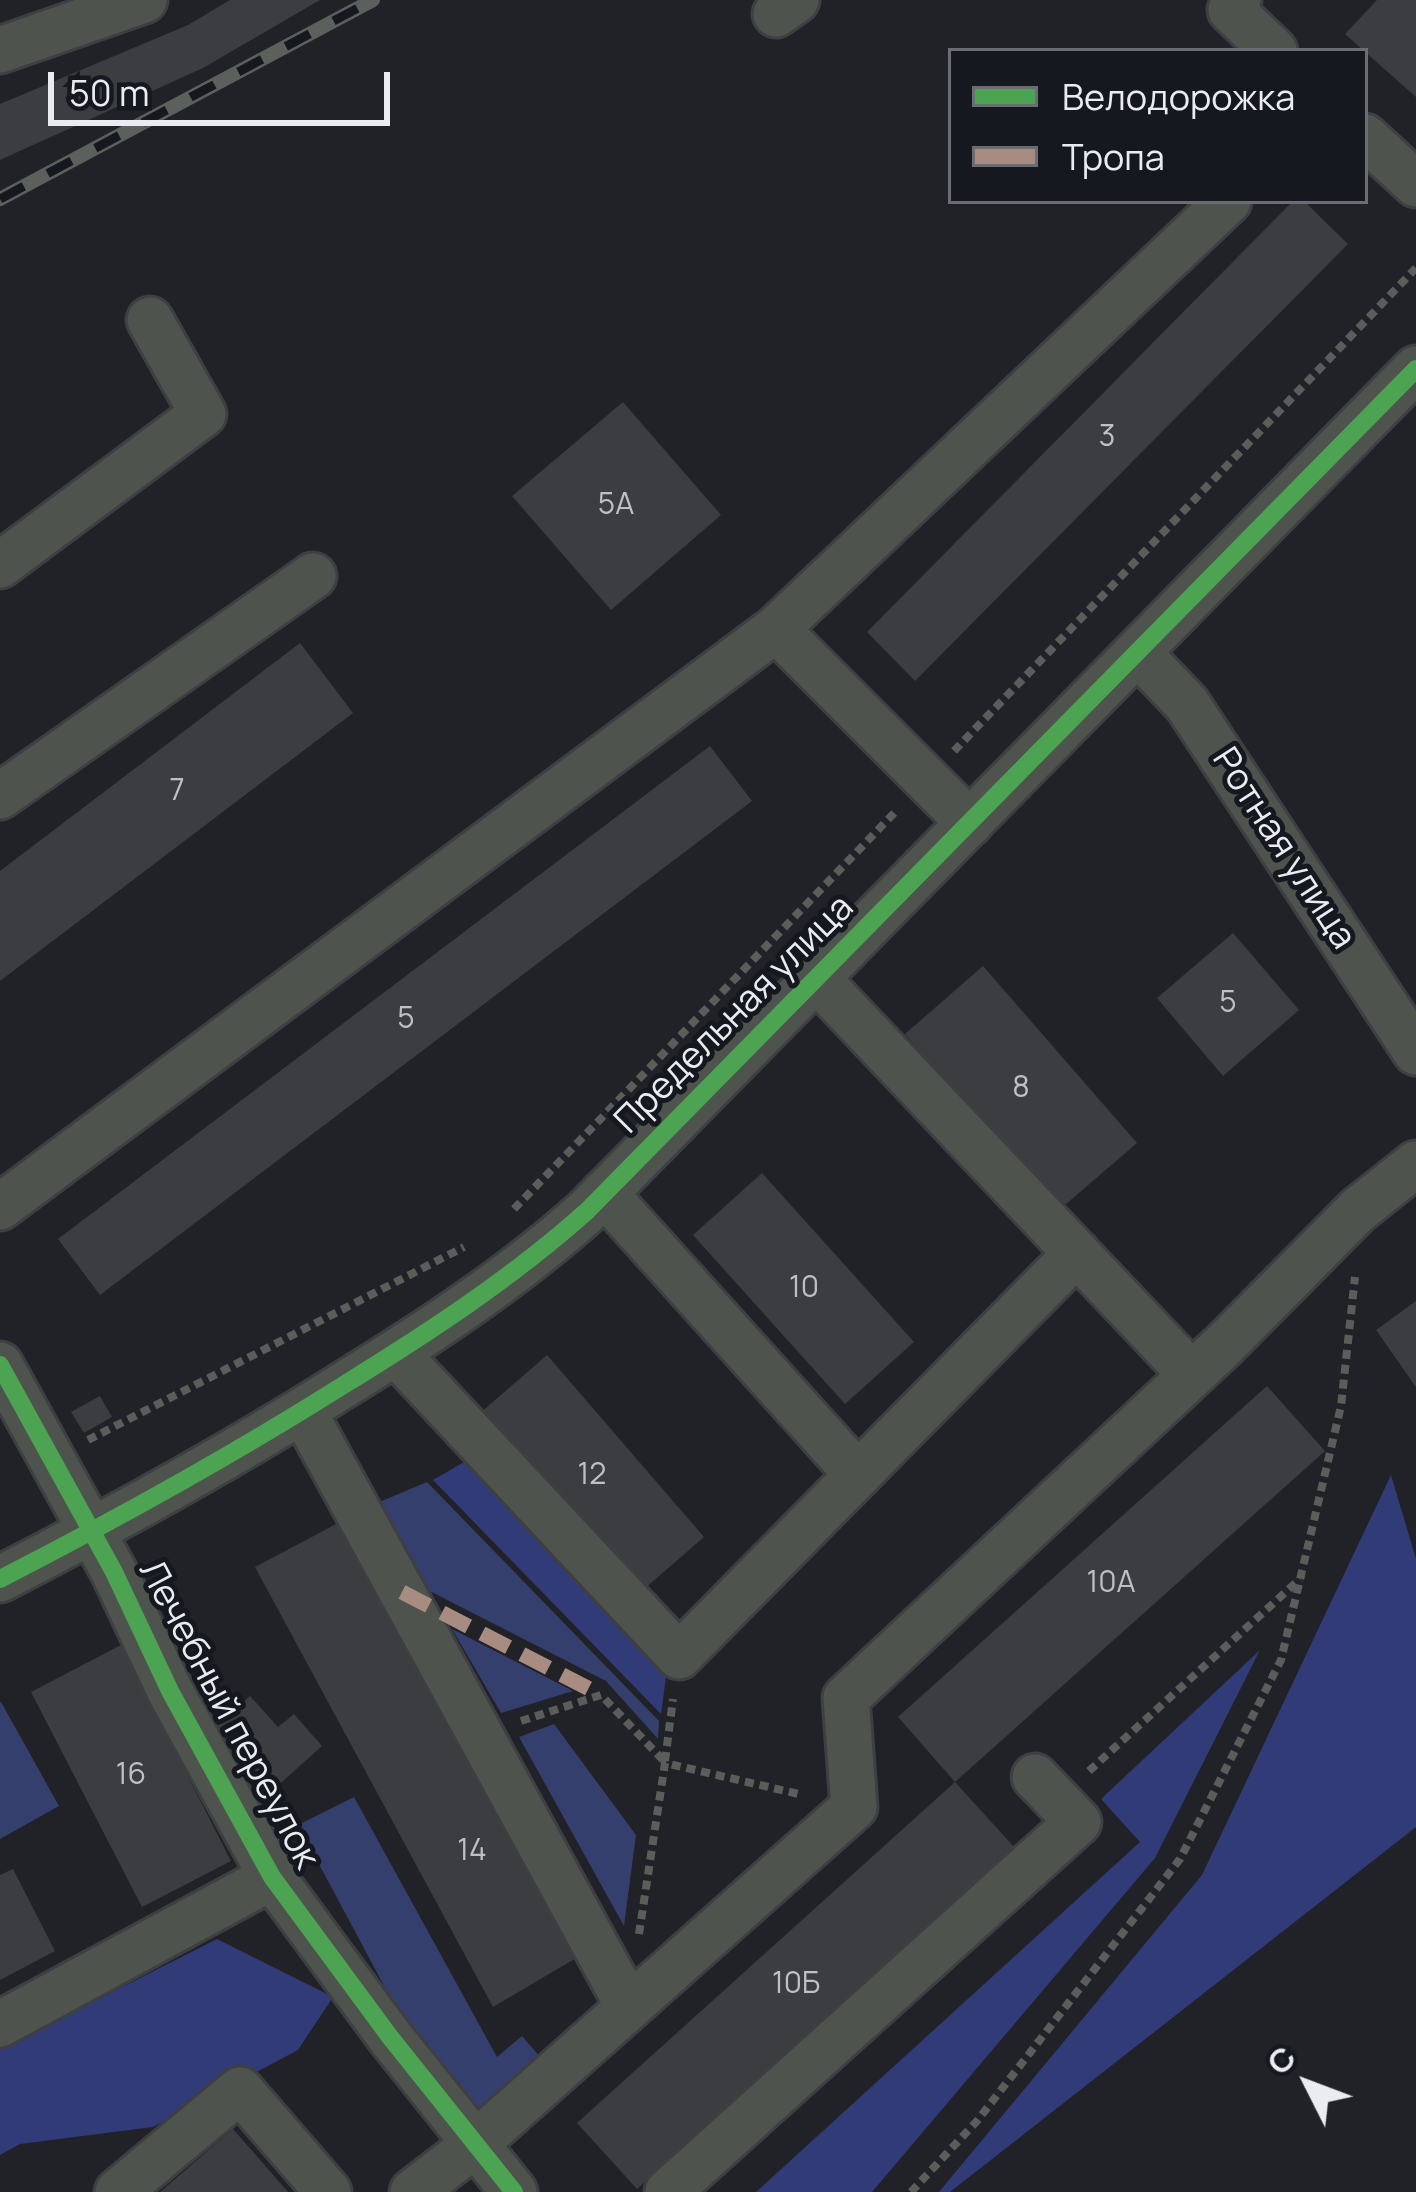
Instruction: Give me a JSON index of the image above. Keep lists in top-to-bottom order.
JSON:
{
  "streets": {
    "street": ["Ротная улица", "Предельная улица", "Лечебный переулок"]
  },
  "crossings": [
    ["Ротная улица", "Предельная улица"],
    ["Предельная улица", "Лечебный переулок"]
  ],
  "house_numbers": [
    "3",
    "5А",
    "7",
    "5",
    "5",
    "8",
    "10",
    "12",
    "10А",
    "16",
    "14",
    "10Б"
  ],
  "legend": ["Велодорожка", "Тропа"],
  "scale_bar": "50 m",
  "north": "top left"
}
